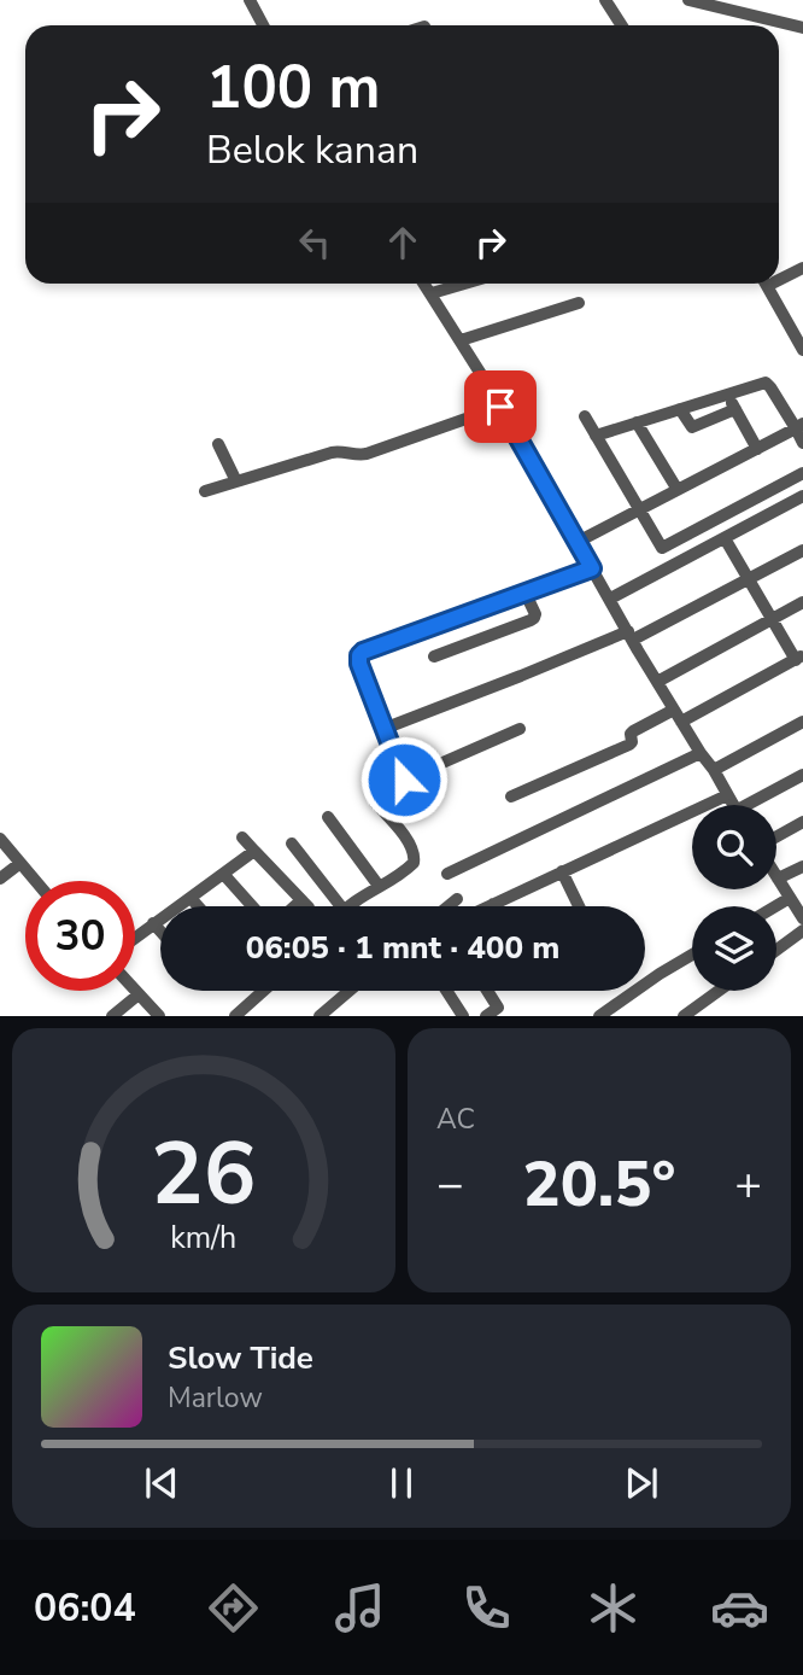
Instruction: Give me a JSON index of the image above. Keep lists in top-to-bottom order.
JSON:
{
  "page": {
    "turn": ["100 m", "Belok kanan"],
    "limit": "30",
    "trip": "06:05 · 1 mnt · 400 m",
    "tile": "AC",
    "heat": ["−", "20.5°", "+"],
    "song": ["Slow Tide", "Marlow"],
    "tabs": "06:04",
    "gauge": ["26", "km/h"]
  }
}
